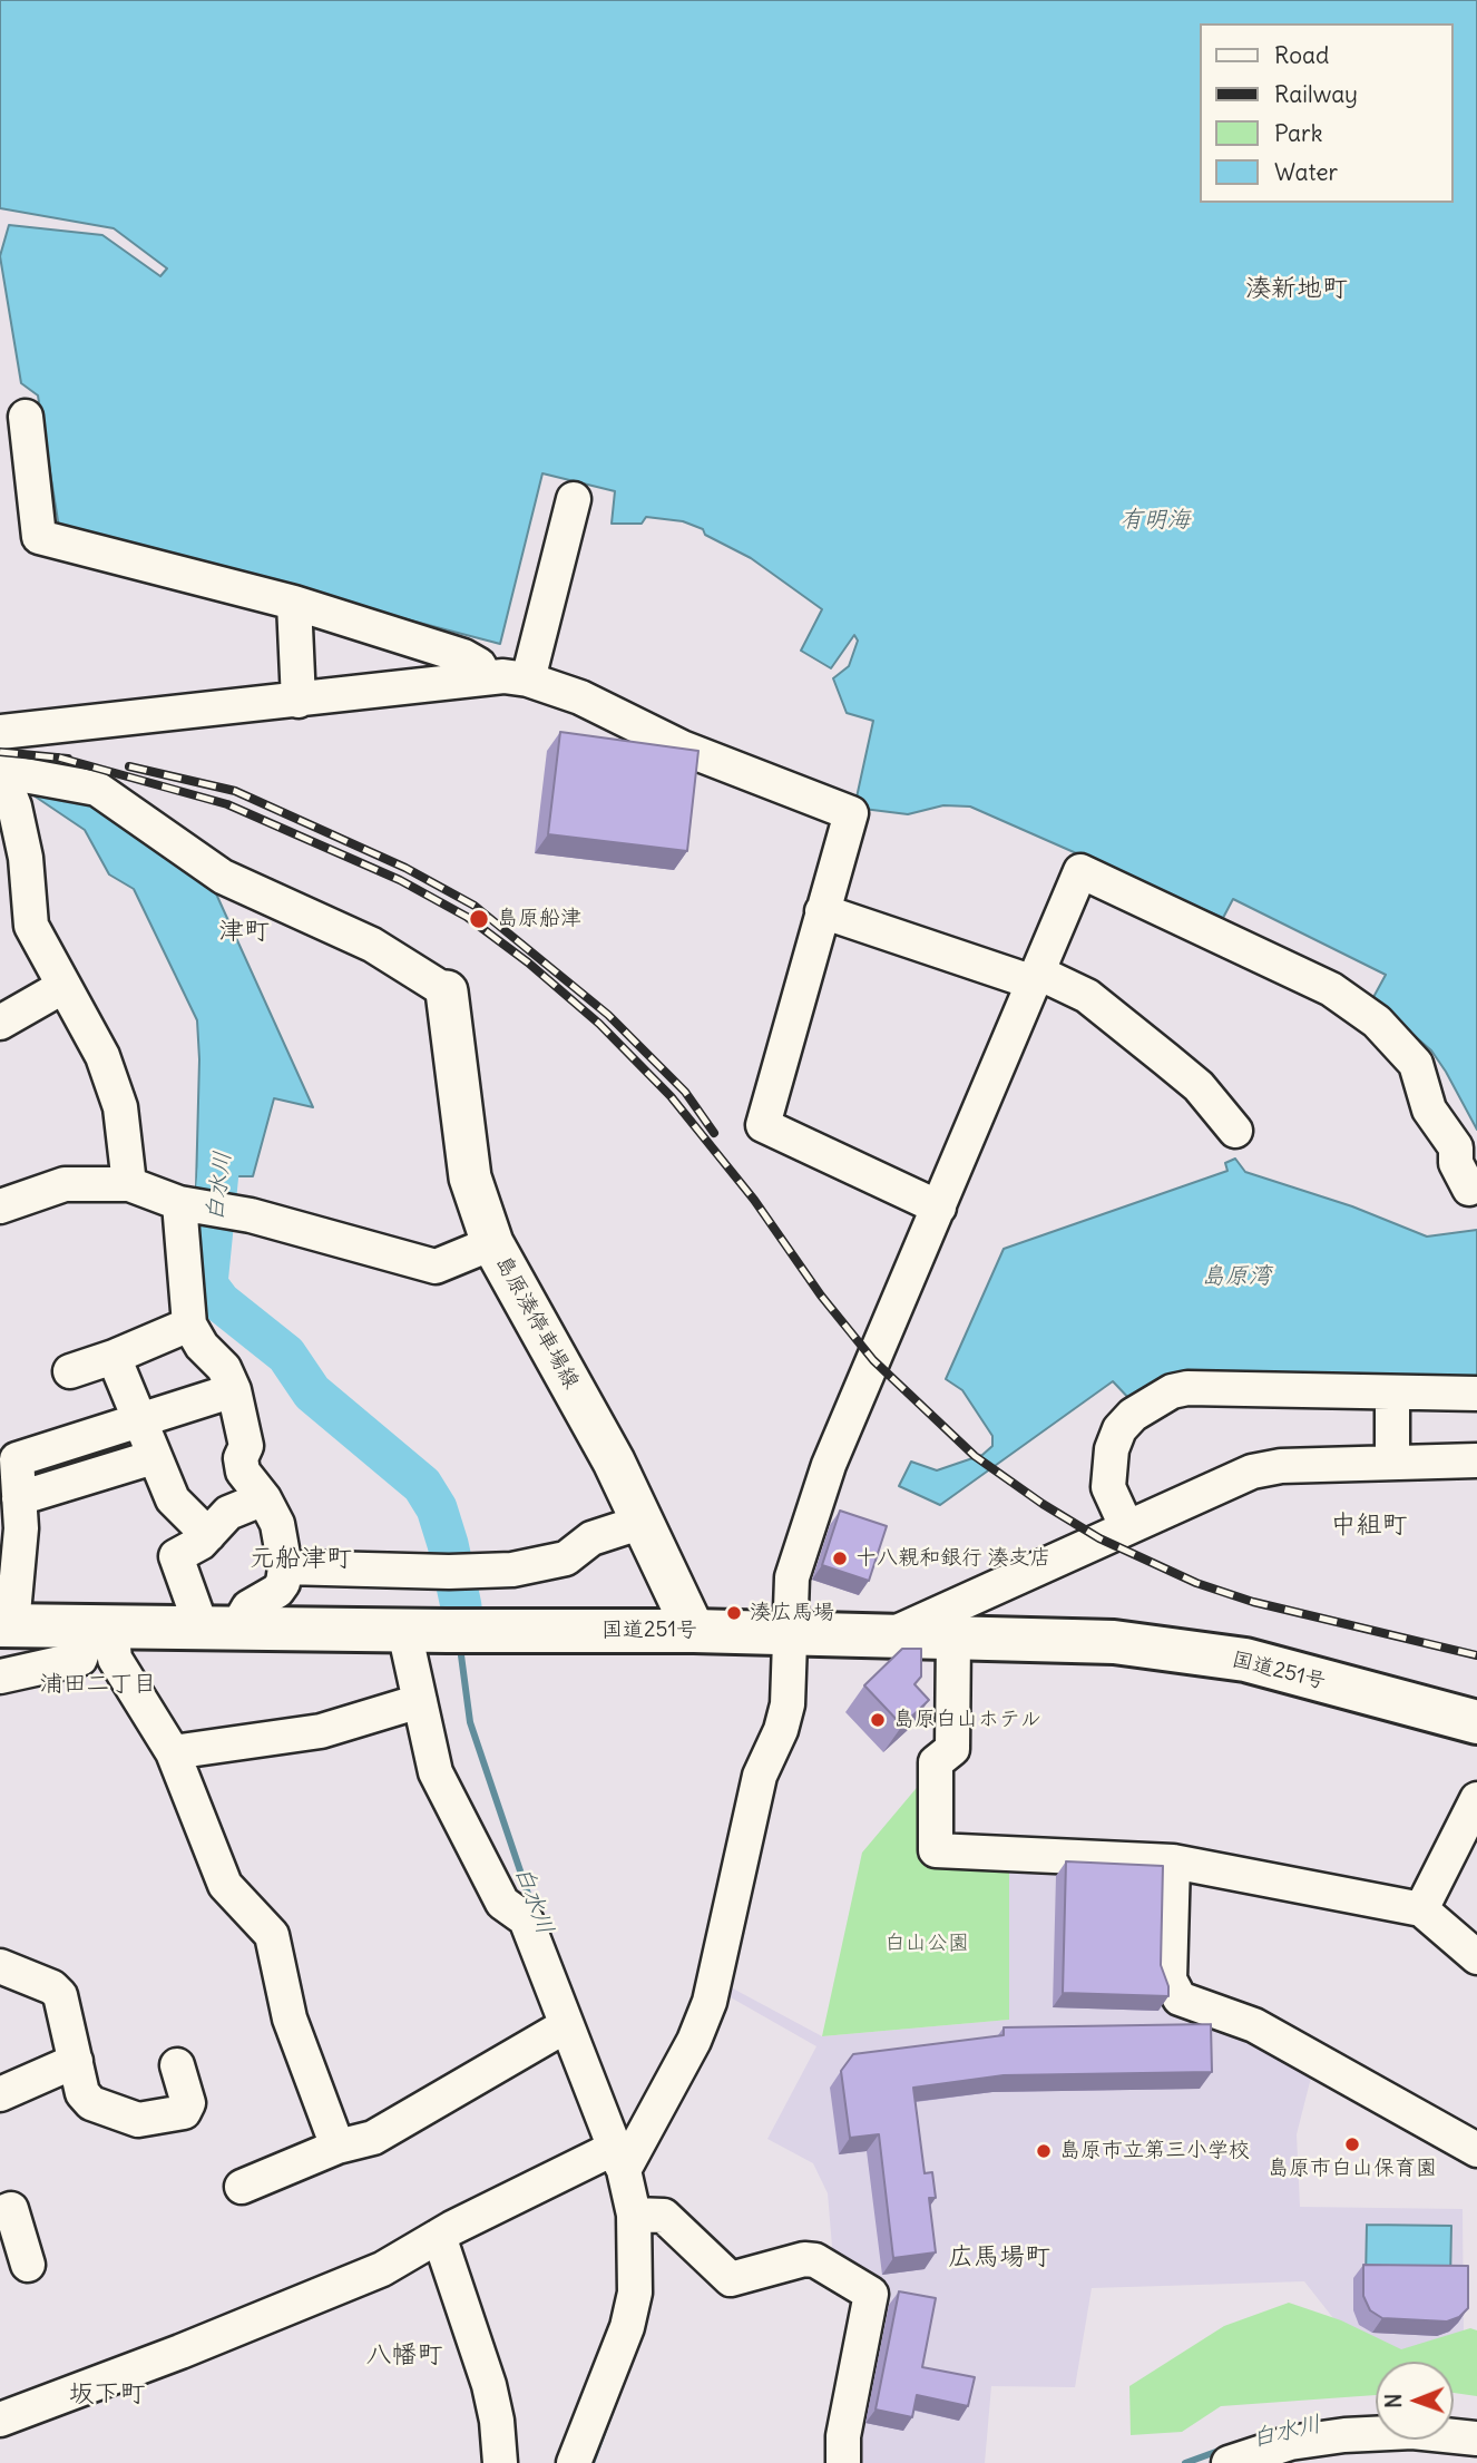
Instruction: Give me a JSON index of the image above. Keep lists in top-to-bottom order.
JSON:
{
  "streets": {
    "highway": ["国道251号"],
    "main road": ["島原湊停車場線"]
  },
  "crossings": [
    ["島原湊停車場線", "国道251号"]
  ],
  "districts": [
    "湊新地町",
    "津町",
    "中組町",
    "元船津町",
    "浦田二丁目",
    "広馬場町",
    "八幡町",
    "坂下町"
  ],
  "water": ["有明海", "白水川", "島原湾"],
  "parks": ["白山公園"],
  "places": [
    "島原船津",
    "十八親和銀行 湊支店",
    "湊広馬場",
    "島原白山ホテル",
    "島原市白山保育園",
    "島原市立第三小学校"
  ],
  "legend": [
    "Road",
    "Railway",
    "Park",
    "Water"
  ],
  "north": "left"
}
